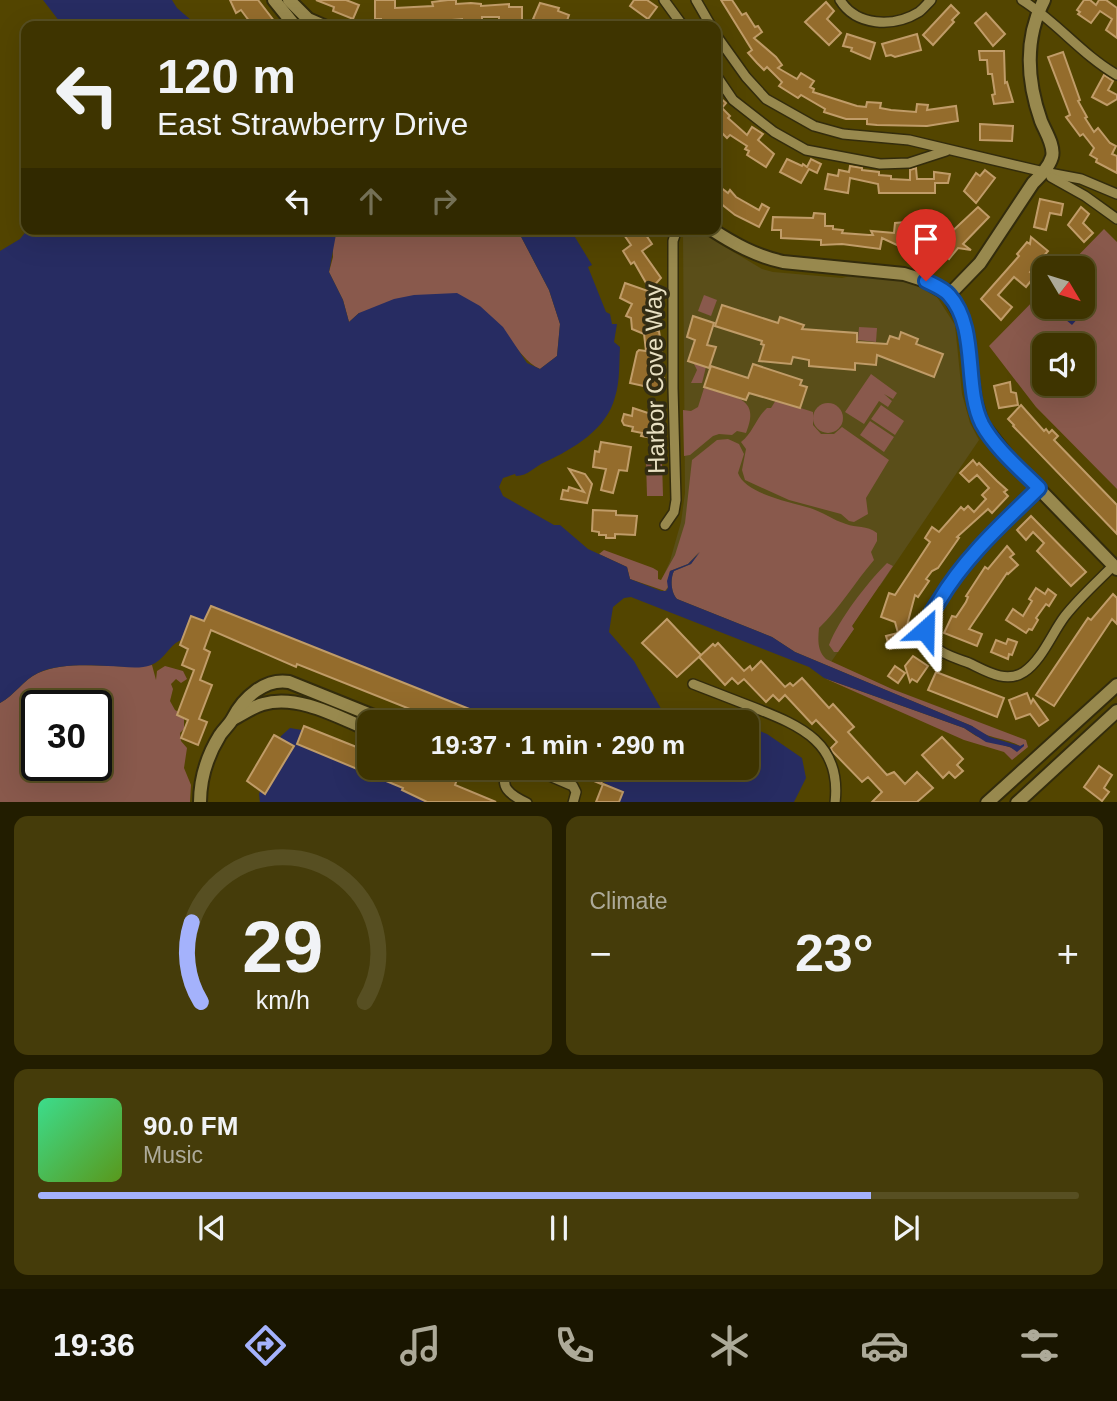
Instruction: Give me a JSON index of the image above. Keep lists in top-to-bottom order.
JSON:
{
  "streets": {
    "street": ["Harbor Cove Way"]
  },
  "north": "bottom right",
  "page": {
    "turn": ["120 m", "East Strawberry Drive"],
    "limit": "30",
    "trip": "19:37 · 1 min · 290 m",
    "tile": "Climate",
    "heat": ["−", "23°", "+"],
    "song": ["90.0 FM", "Music"],
    "tabs": "19:36",
    "gauge": ["29", "km/h"]
  }
}
